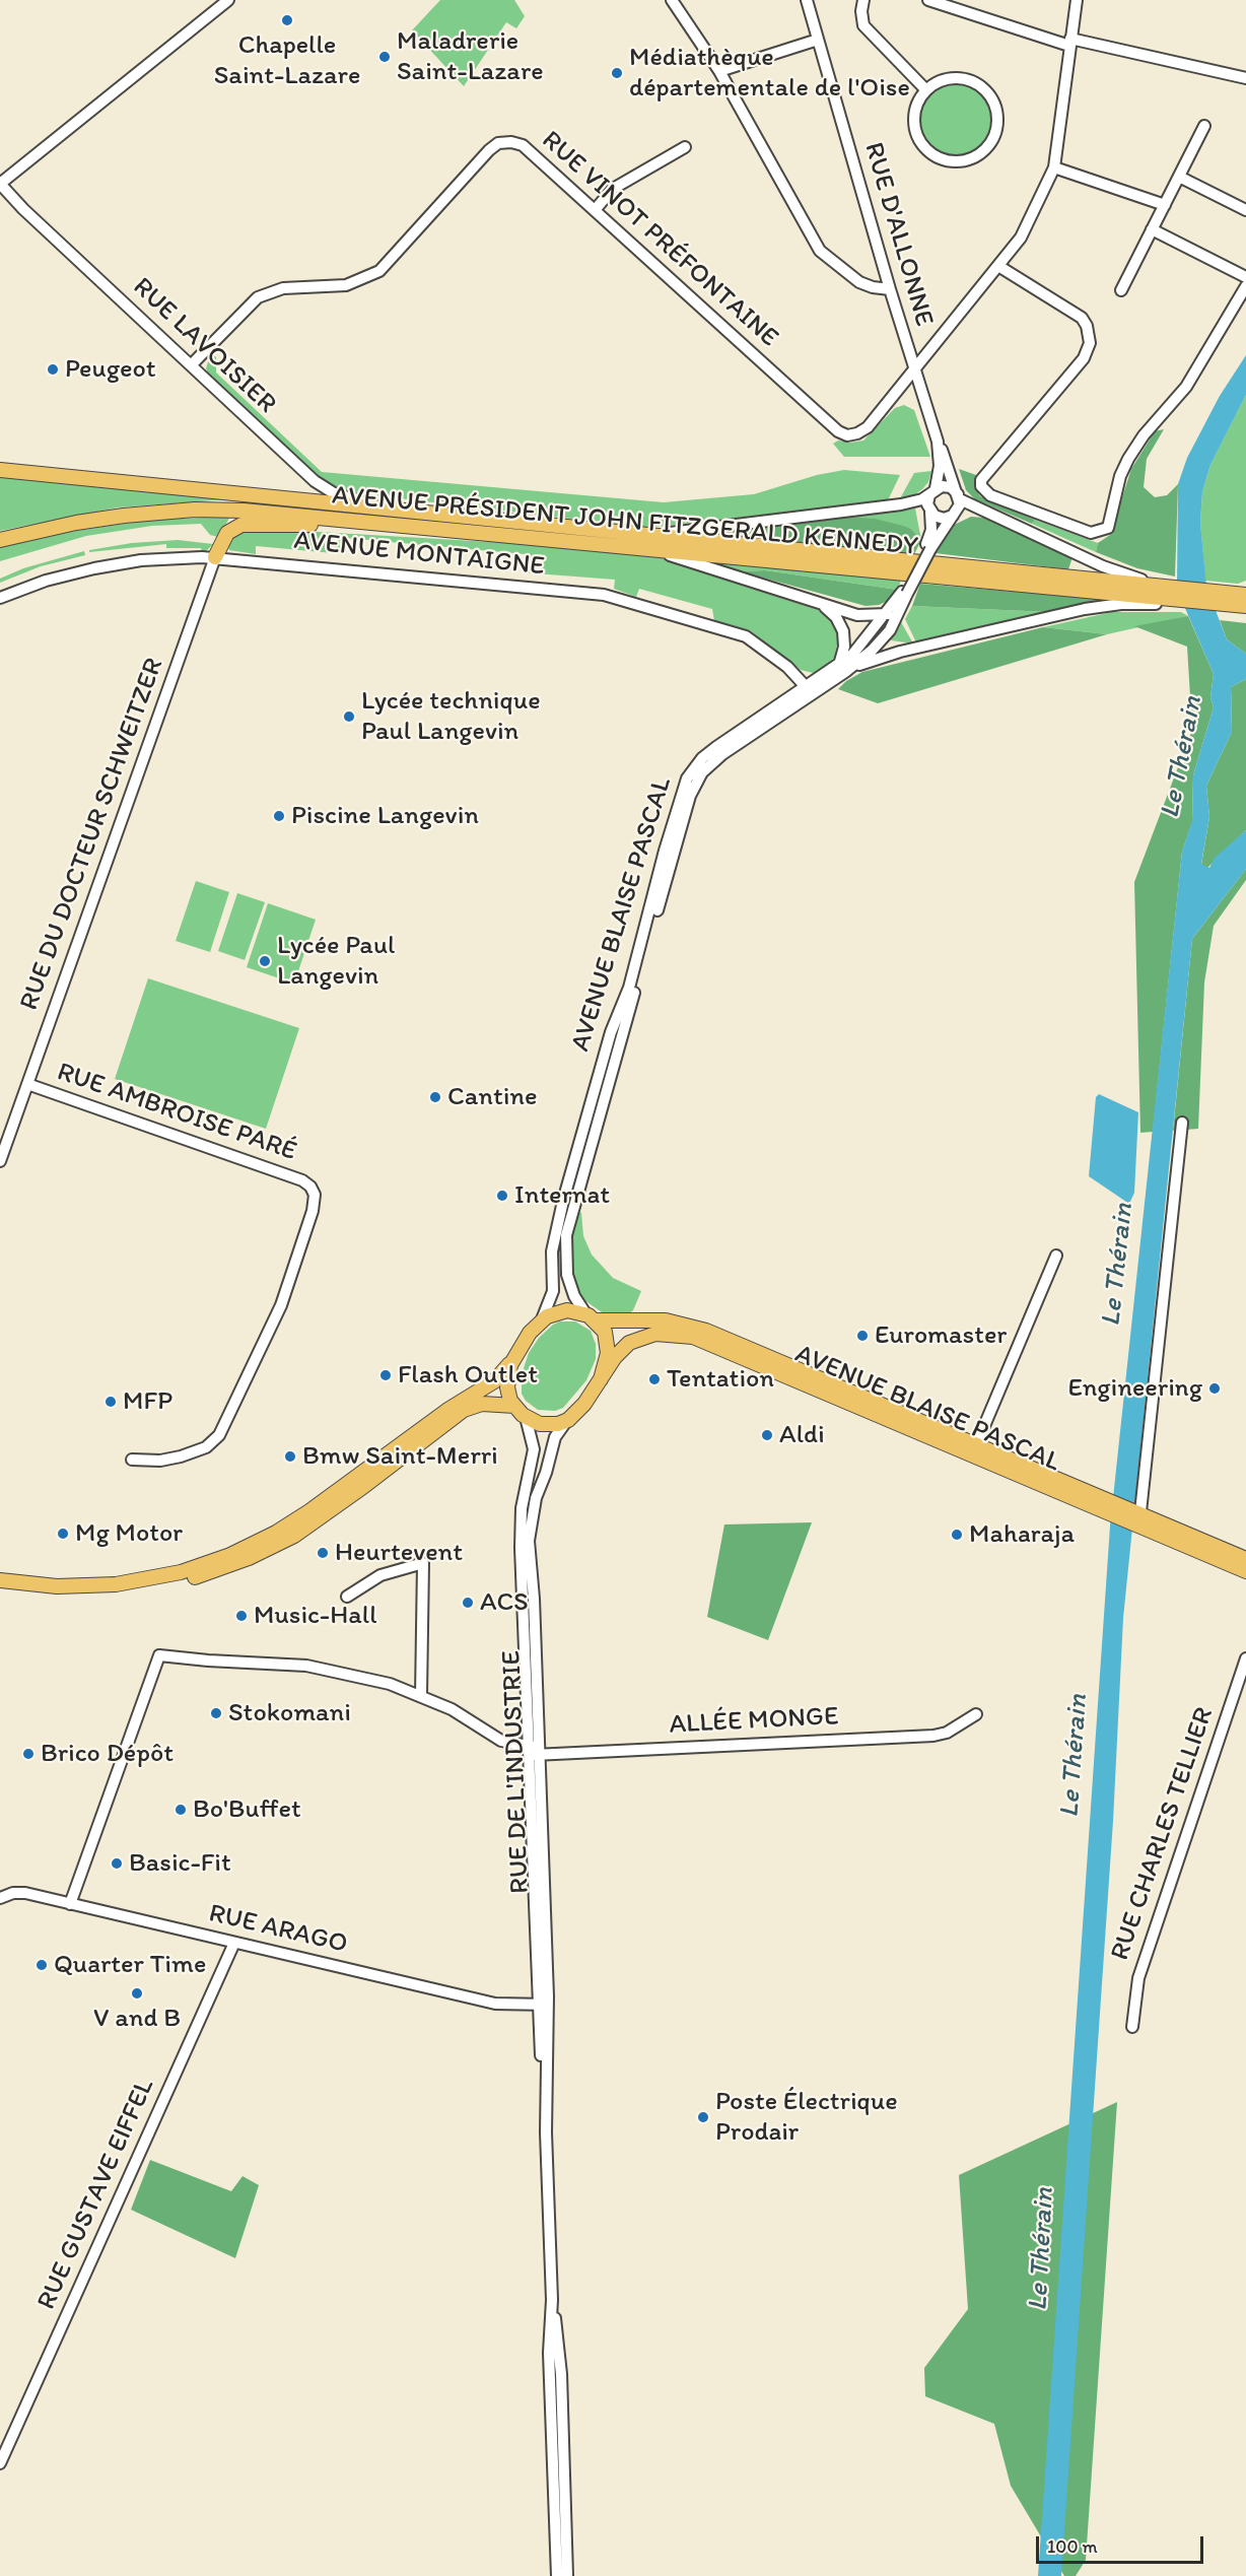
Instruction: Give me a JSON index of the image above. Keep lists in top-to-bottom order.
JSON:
{
  "streets": {
    "main road": ["AVENUE PRÉSIDENT JOHN FITZGERALD KENNEDY", "AVENUE BLAISE PASCAL"],
    "street": [
      "RUE D'ALLONNE",
      "RUE VINOT PRÉFONTAINE",
      "RUE LAVOISIER",
      "AVENUE MONTAIGNE",
      "RUE DU DOCTEUR SCHWEITZER",
      "RUE AMBROISE PARÉ",
      "ALLÉE MONGE",
      "RUE DE L'INDUSTRIE",
      "RUE CHARLES TELLIER",
      "RUE ARAGO",
      "RUE GUSTAVE EIFFEL"
    ]
  },
  "crossings": [
    ["RUE D'ALLONNE", "RUE VINOT PRÉFONTAINE"],
    ["RUE D'ALLONNE", "AVENUE BLAISE PASCAL"],
    ["RUE VINOT PRÉFONTAINE", "RUE LAVOISIER"],
    ["RUE LAVOISIER", "AVENUE PRÉSIDENT JOHN FITZGERALD KENNEDY"],
    ["AVENUE MONTAIGNE", "RUE DU DOCTEUR SCHWEITZER"],
    ["AVENUE MONTAIGNE", "AVENUE BLAISE PASCAL"],
    ["RUE DU DOCTEUR SCHWEITZER", "RUE AMBROISE PARÉ"],
    ["AVENUE BLAISE PASCAL", "RUE DE L'INDUSTRIE"],
    ["ALLÉE MONGE", "RUE DE L'INDUSTRIE"],
    ["ALLÉE MONGE", "RUE ARAGO"],
    ["RUE DE L'INDUSTRIE", "RUE ARAGO"],
    ["RUE ARAGO", "RUE GUSTAVE EIFFEL"]
  ],
  "water": ["Le Thérain"],
  "places": [
    "Chapelle Saint-Lazare",
    "Maladrerie Saint-Lazare",
    "Médiathèque départementale de l'Oise",
    "Peugeot",
    "Lycée technique Paul Langevin",
    "Piscine Langevin",
    "Lycée Paul Langevin",
    "Cantine",
    "Internat",
    "Euromaster",
    "Flash Outlet",
    "Tentation",
    "Engineering",
    "MFP",
    "Aldi",
    "Bmw Saint-Merri",
    "Mg Motor",
    "Maharaja",
    "Heurtevent",
    "ACS",
    "Music-Hall",
    "Stokomani",
    "Brico Dépôt",
    "Bo'Buffet",
    "Basic-Fit",
    "Quarter Time",
    "V and B",
    "Poste Électrique Prodair"
  ],
  "scale_bar": "100 m"
}
